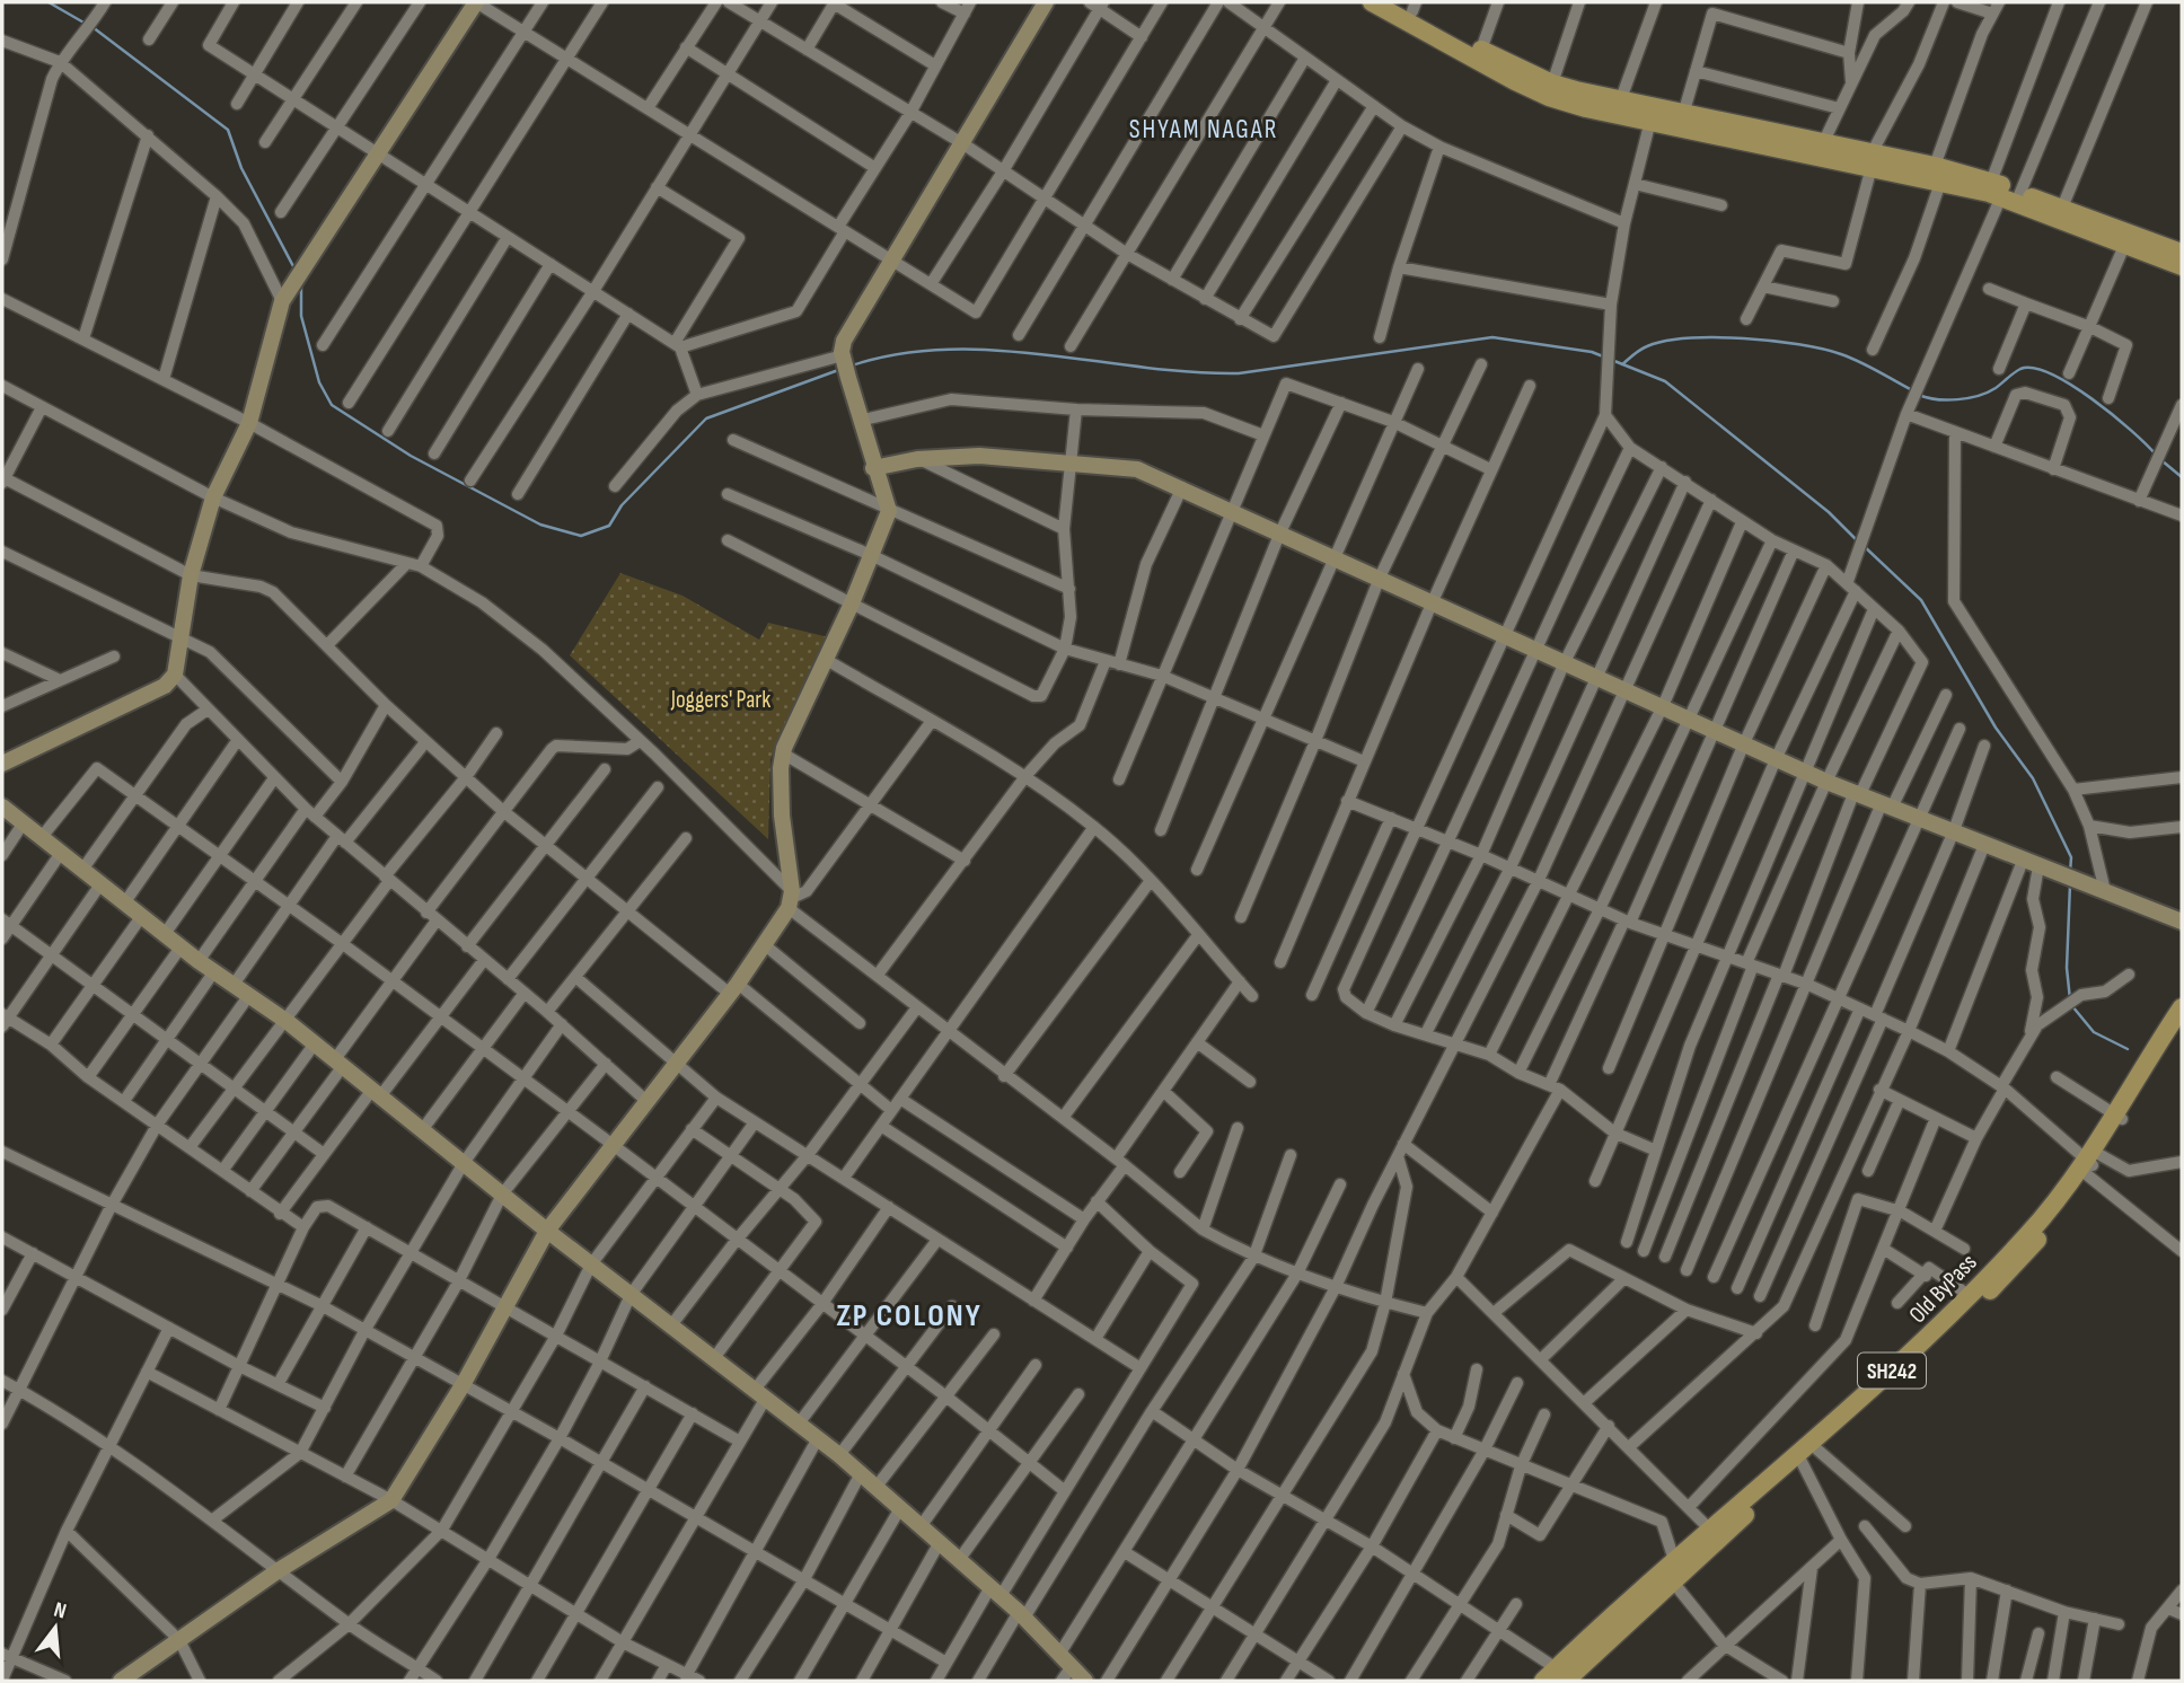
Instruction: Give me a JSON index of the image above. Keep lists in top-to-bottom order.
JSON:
{
  "streets": {
    "main road": ["Old ByPass", "SH242"]
  },
  "districts": ["SHYAM NAGAR", "ZP COLONY"],
  "parks": ["Joggers' Park"],
  "north": "top"
}
